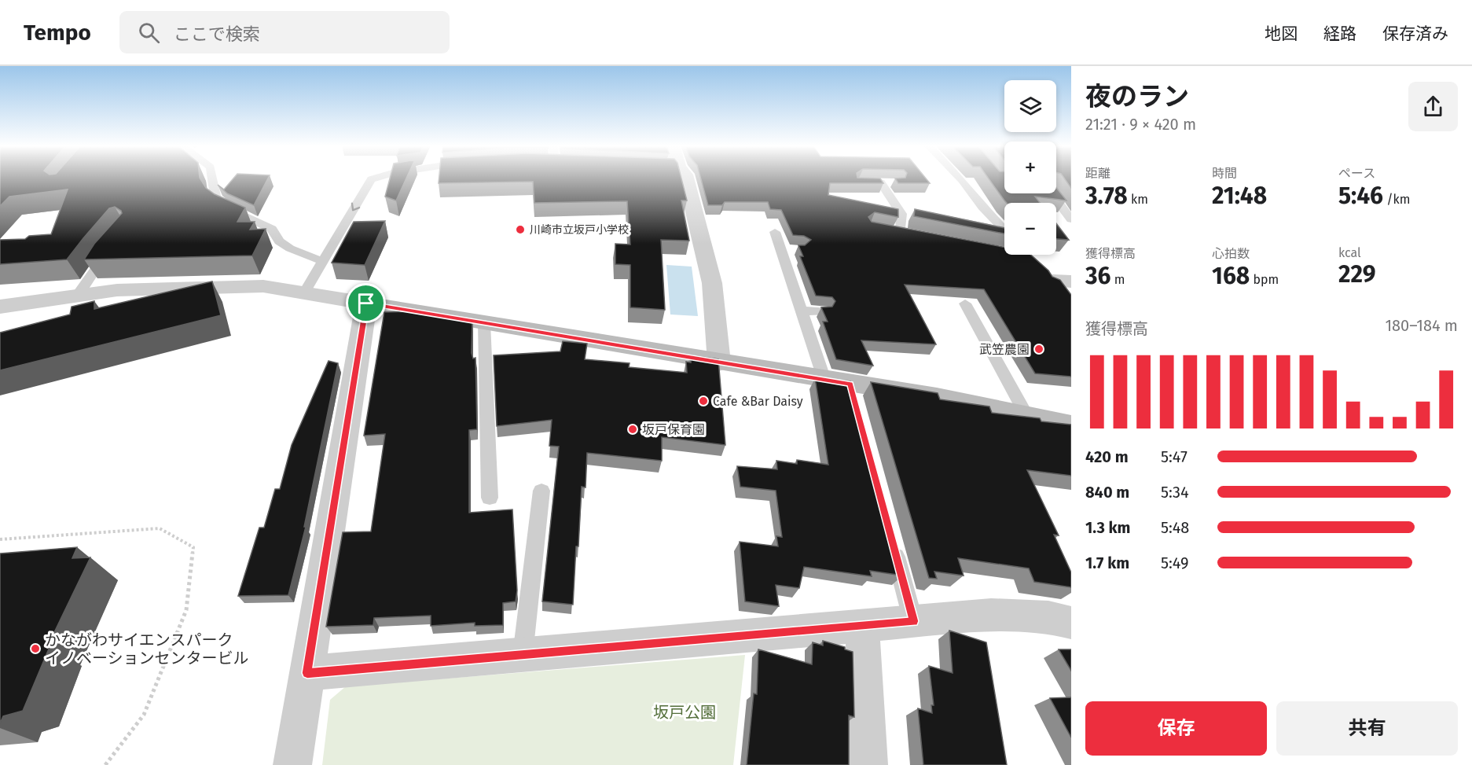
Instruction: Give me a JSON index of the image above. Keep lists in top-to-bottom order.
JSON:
{
  "parks": ["坂戸公園"],
  "places": [
    "川崎市立坂戸小学校",
    "武笠農園",
    "Cafe &Bar Daisy",
    "坂戸保育園",
    "かながわサイエンスパーク イノベーションセンタービル"
  ],
  "page": {
    "header": "Tempo",
    "search": "ここで検索",
    "nav": ["地図", "経路", "保存済み"],
    "heading": ["夜のラン", "21:21 · 9 × 420 m"],
    "map_buttons": ["+", "−"],
    "stats": [
      ["距離", "3.78 km"],
      ["時間", "21:48"],
      ["ペース", "5:46 /km"],
      ["獲得標高", "36 m"],
      ["心拍数", "168 bpm"],
      ["kcal", "229"]
    ],
    "chart": ["獲得標高", "180–184 m"],
    "list": [
      {
        "name": "420 m",
        "note": "5:47"
      },
      {
        "name": "840 m",
        "note": "5:34"
      },
      {
        "name": "1.3 km",
        "note": "5:48"
      },
      {
        "name": "1.7 km",
        "note": "5:49"
      }
    ],
    "buttons": ["保存", "共有"]
  }
}
